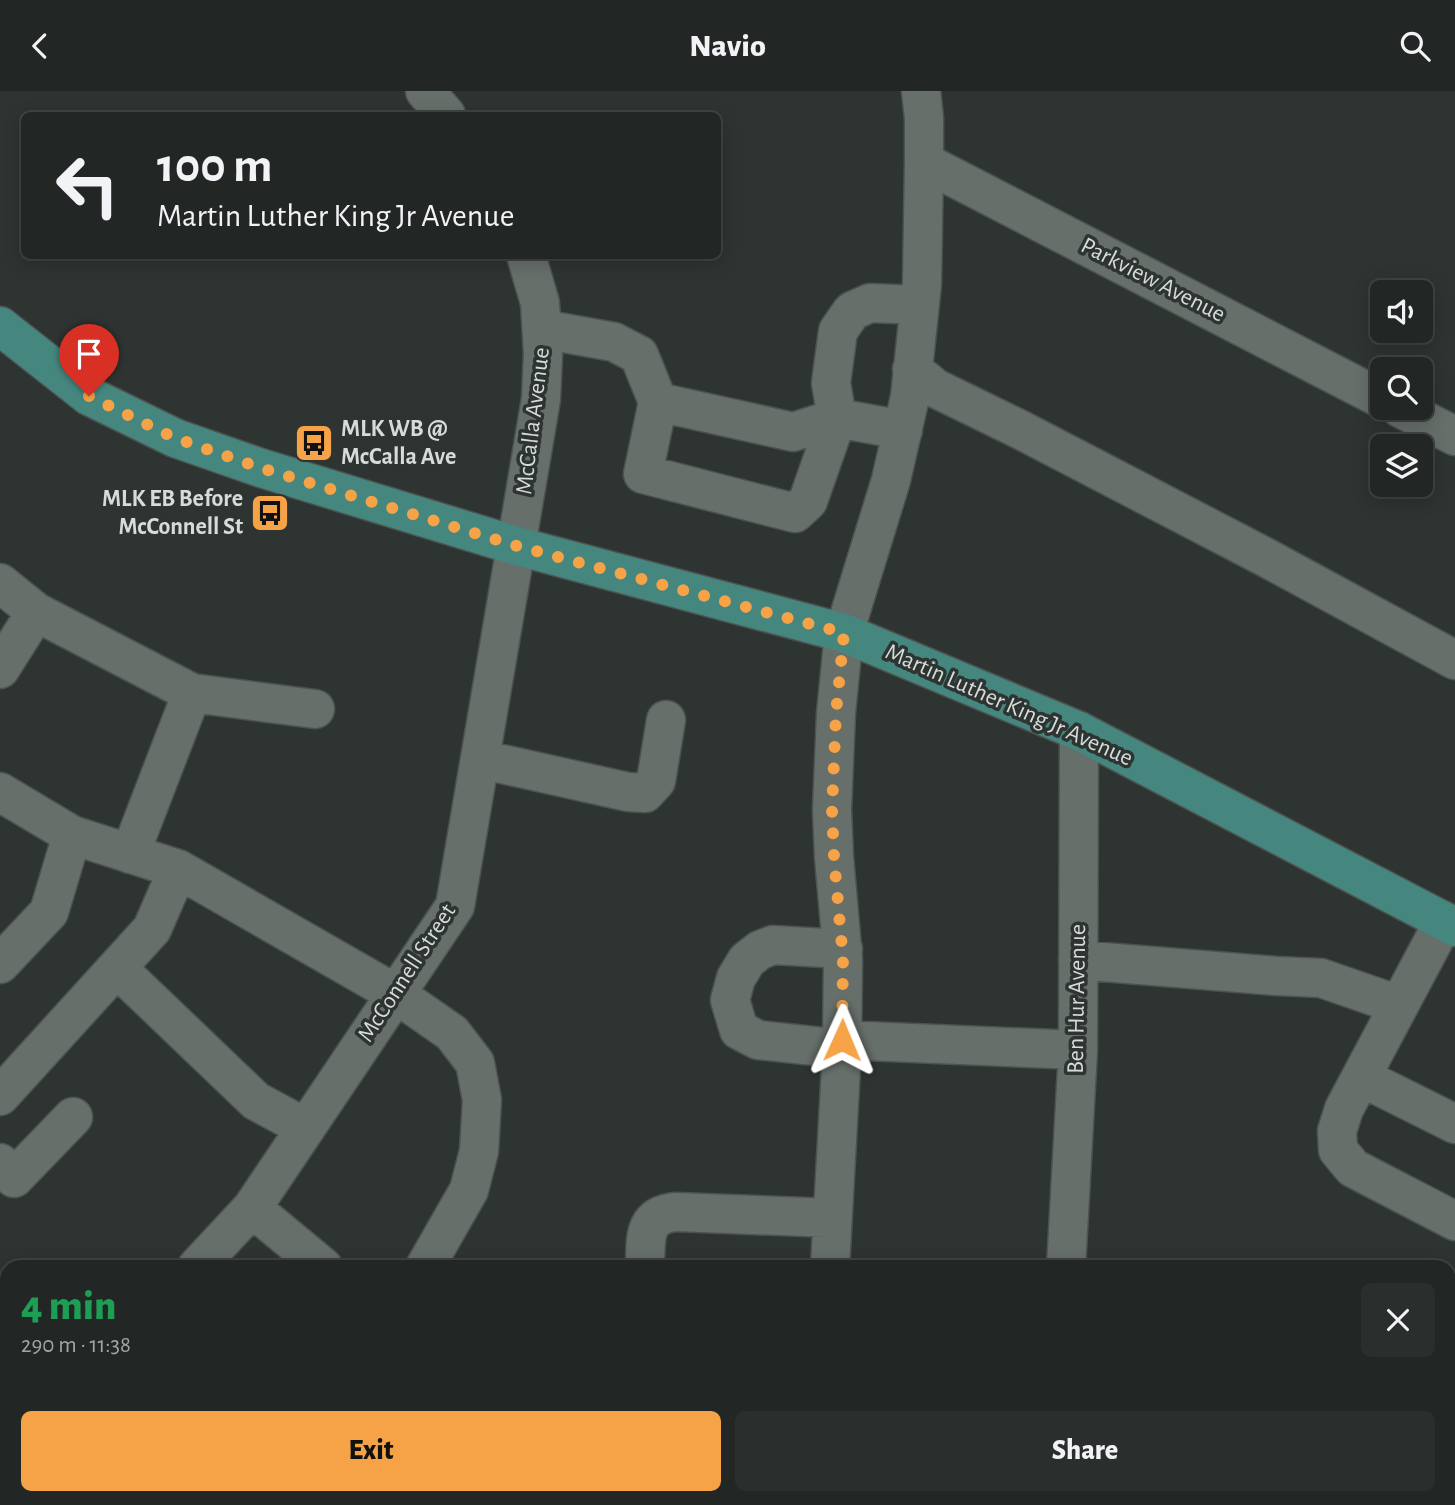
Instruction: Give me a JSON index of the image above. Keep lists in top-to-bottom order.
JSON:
{
  "streets": {
    "main road": ["Martin Luther King Jr Avenue"],
    "street": [
      "Parkview Avenue",
      "McCalla Avenue",
      "McConnell Street",
      "Ben Hur Avenue"
    ]
  },
  "crossings": [
    ["McCalla Avenue", "Martin Luther King Jr Avenue"],
    ["McCalla Avenue", "McConnell Street"],
    ["Martin Luther King Jr Avenue", "McConnell Street"],
    ["Martin Luther King Jr Avenue", "Ben Hur Avenue"]
  ],
  "places": {
    "bus stop": ["MLK WB @ McCalla Ave", "MLK EB Before McConnell St"]
  },
  "page": {
    "header": "Navio",
    "turn": ["100 m", "Martin Luther King Jr Avenue"],
    "heading": ["4 min", "290 m · 11:38"],
    "buttons": ["Exit", "Share"]
  }
}
